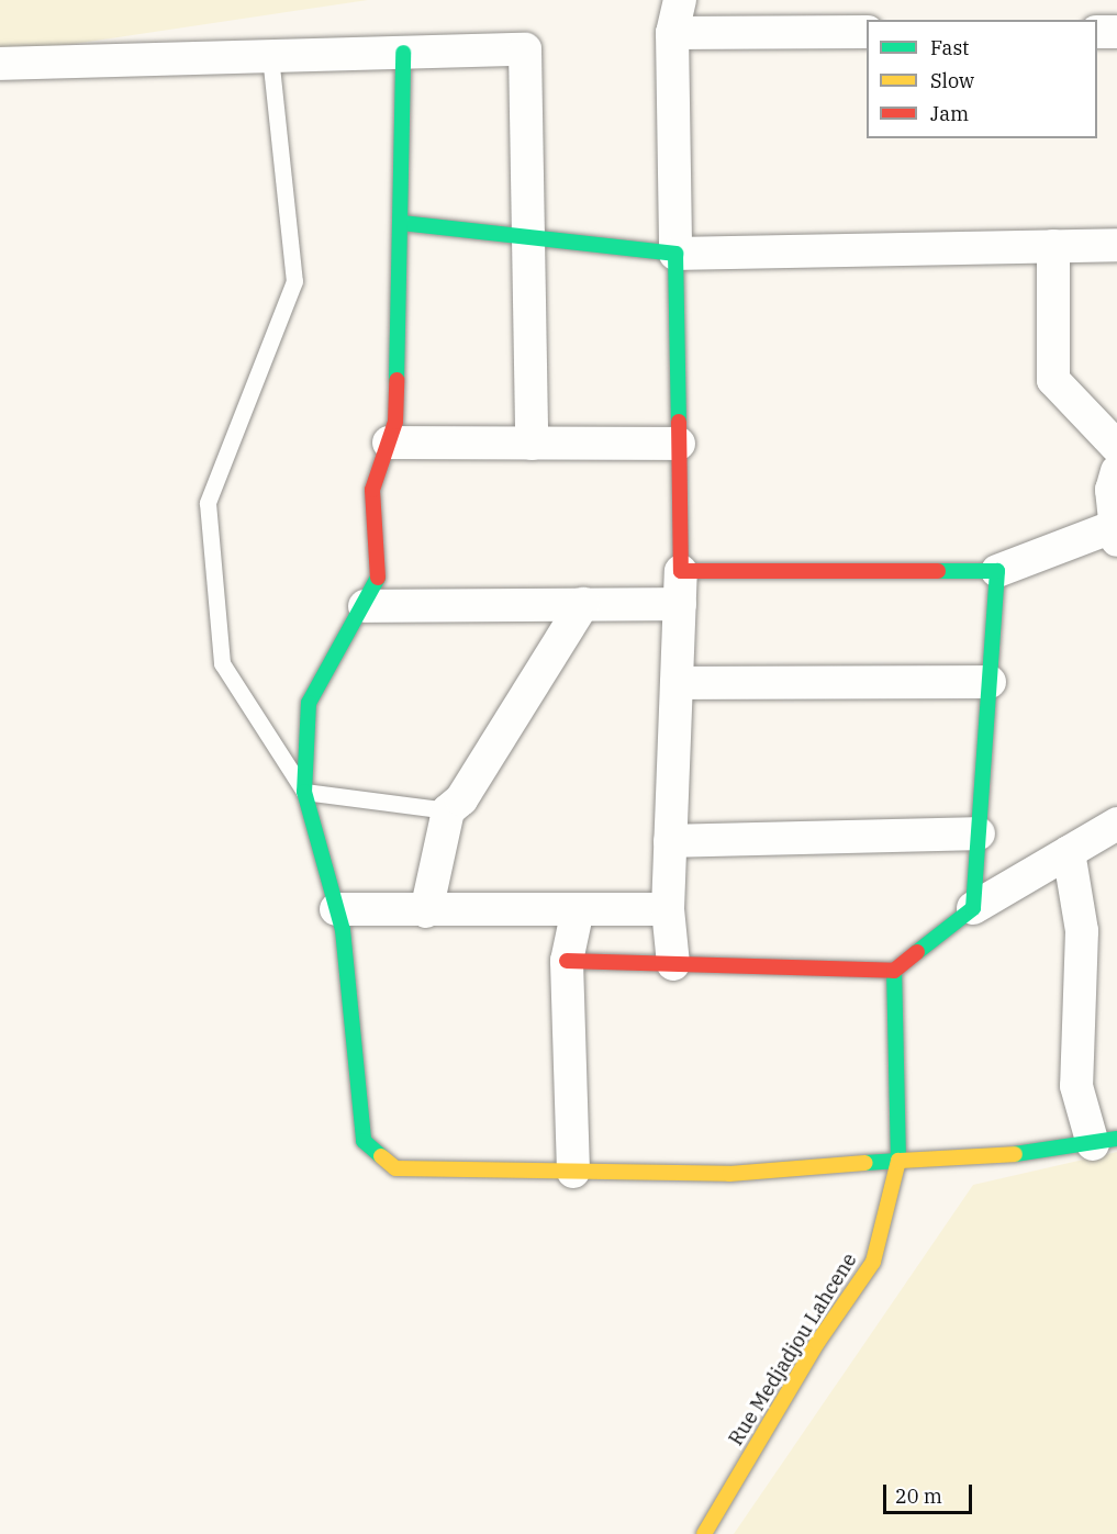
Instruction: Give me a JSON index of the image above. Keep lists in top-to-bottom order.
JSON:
{
  "streets": {
    "street": ["Rue Medjadjou Lahcene"]
  },
  "legend": ["Fast", "Slow", "Jam"],
  "scale_bar": "20 m"
}
